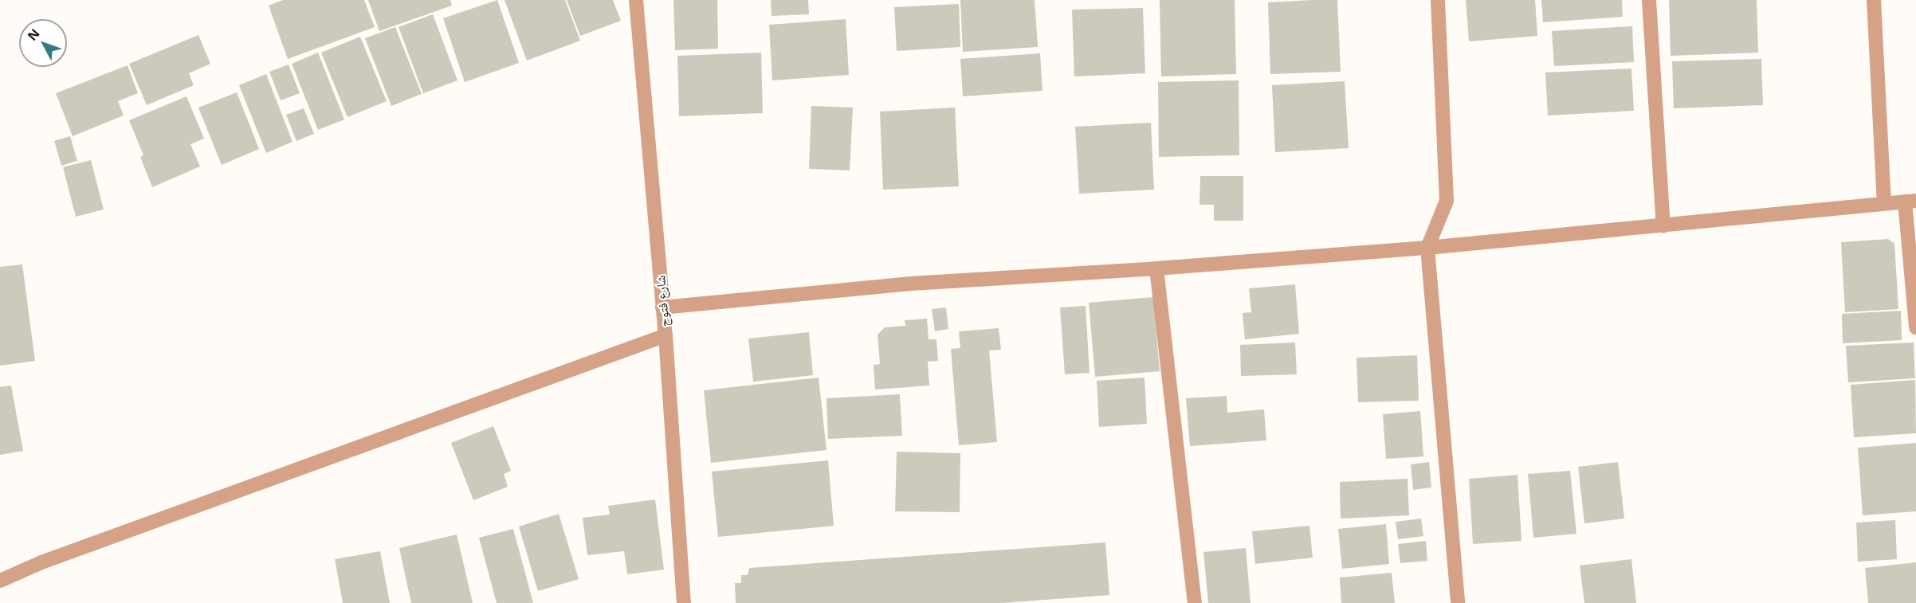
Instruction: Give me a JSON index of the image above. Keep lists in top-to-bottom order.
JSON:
{
  "streets": {
    "street": ["شارع فتوح"]
  },
  "north": "top left"
}
